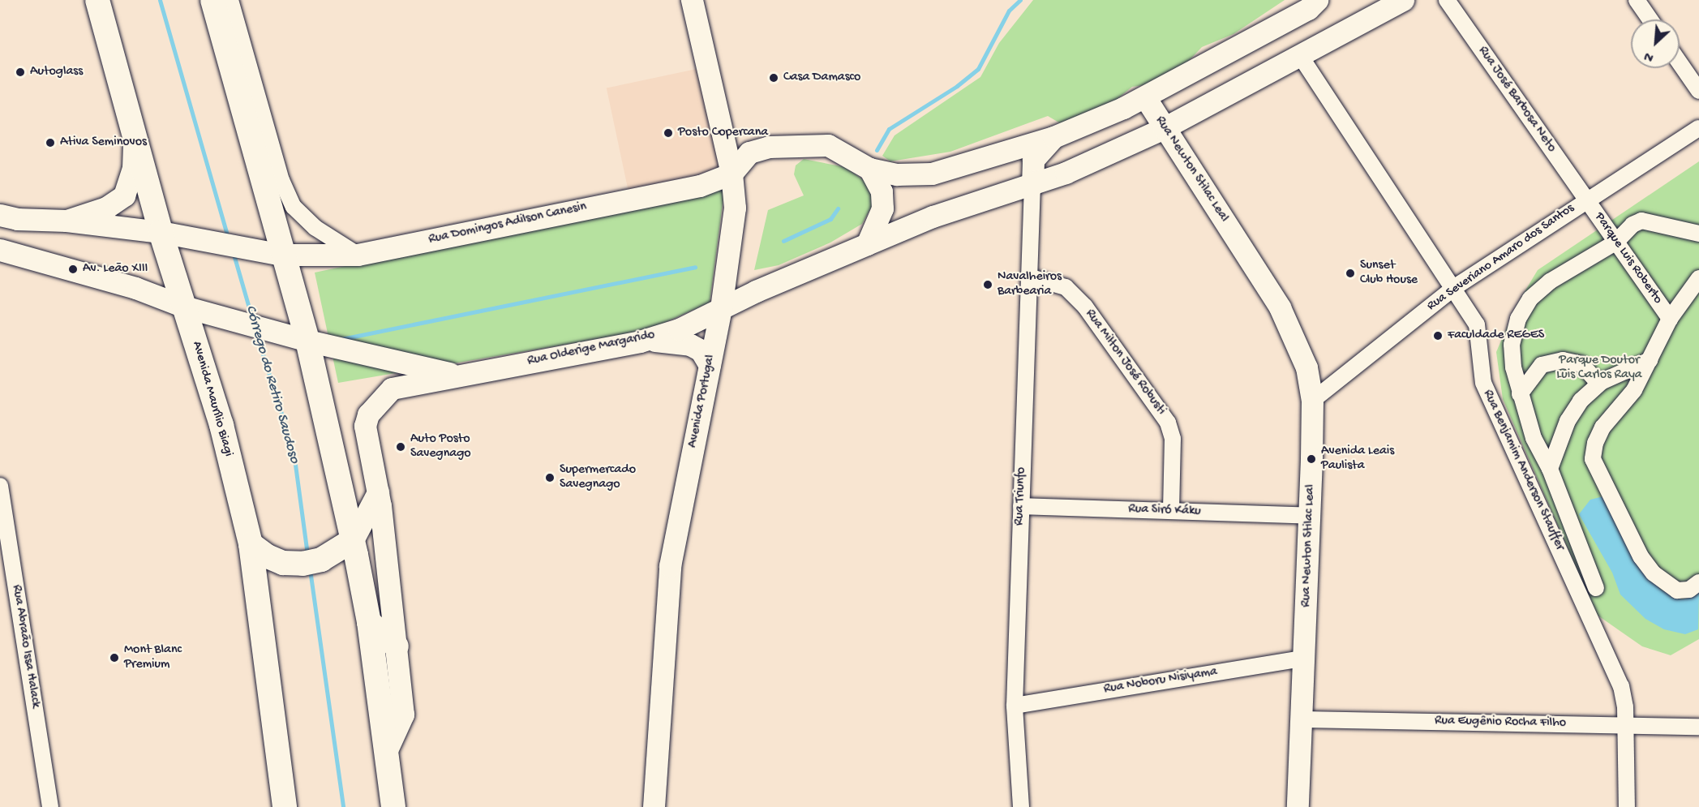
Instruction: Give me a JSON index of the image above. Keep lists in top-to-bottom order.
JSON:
{
  "streets": {
    "main road": [
      "Rua Newton Stilac Leal",
      "Rua Domingos Adilson Canesin",
      "Rua Olderige Margarido",
      "Avenida Maurílio Biagi",
      "Avenida Portugal"
    ],
    "street": [
      "Rua José Barbosa Neto",
      "Rua Severiano Amaro dos Santos",
      "Parque Luis Roberto",
      "Rua Milton José Robusti",
      "Rua Benjamim Anderson Stauffer",
      "Rua Triunfo",
      "Rua Siró Káku",
      "Rua Abraão Issa Halack",
      "Rua Noboru Nisiyama",
      "Rua Eugênio Rocha Filho"
    ]
  },
  "crossings": [
    ["Rua José Barbosa Neto", "Rua Severiano Amaro dos Santos"],
    ["Rua José Barbosa Neto", "Parque Luis Roberto"],
    ["Rua Newton Stilac Leal", "Rua Severiano Amaro dos Santos"],
    ["Rua Newton Stilac Leal", "Rua Olderige Margarido"],
    ["Rua Newton Stilac Leal", "Rua Siró Káku"],
    ["Rua Newton Stilac Leal", "Rua Noboru Nisiyama"],
    ["Rua Newton Stilac Leal", "Rua Eugênio Rocha Filho"],
    ["Rua Domingos Adilson Canesin", "Avenida Maurílio Biagi"],
    ["Rua Domingos Adilson Canesin", "Avenida Portugal"],
    ["Rua Severiano Amaro dos Santos", "Parque Luis Roberto"],
    ["Rua Severiano Amaro dos Santos", "Rua Benjamim Anderson Stauffer"],
    ["Rua Olderige Margarido", "Avenida Portugal"],
    ["Rua Olderige Margarido", "Rua Benjamim Anderson Stauffer"],
    ["Rua Olderige Margarido", "Rua Triunfo"],
    ["Rua Milton José Robusti", "Rua Triunfo"],
    ["Rua Milton José Robusti", "Rua Siró Káku"],
    ["Rua Benjamim Anderson Stauffer", "Rua Eugênio Rocha Filho"],
    ["Rua Triunfo", "Rua Siró Káku"],
    ["Rua Triunfo", "Rua Noboru Nisiyama"]
  ],
  "water": ["Córrego do Retiro Saudoso"],
  "parks": ["Parque Doutor Luis Carlos Raya"],
  "places": [
    "Autoglass",
    "Casa Damasco",
    "Posto Copercana",
    "Ativa Seminovos",
    "Av. Leão XIII",
    "Sunset Club House",
    "Navalheiros Barbearia",
    "Faculdade REGES",
    "Auto Posto Savegnago",
    "Avenida Leais Paulista",
    "Supermercado Savegnago",
    "Mont Blanc Premium"
  ],
  "north": "bottom left"
}
